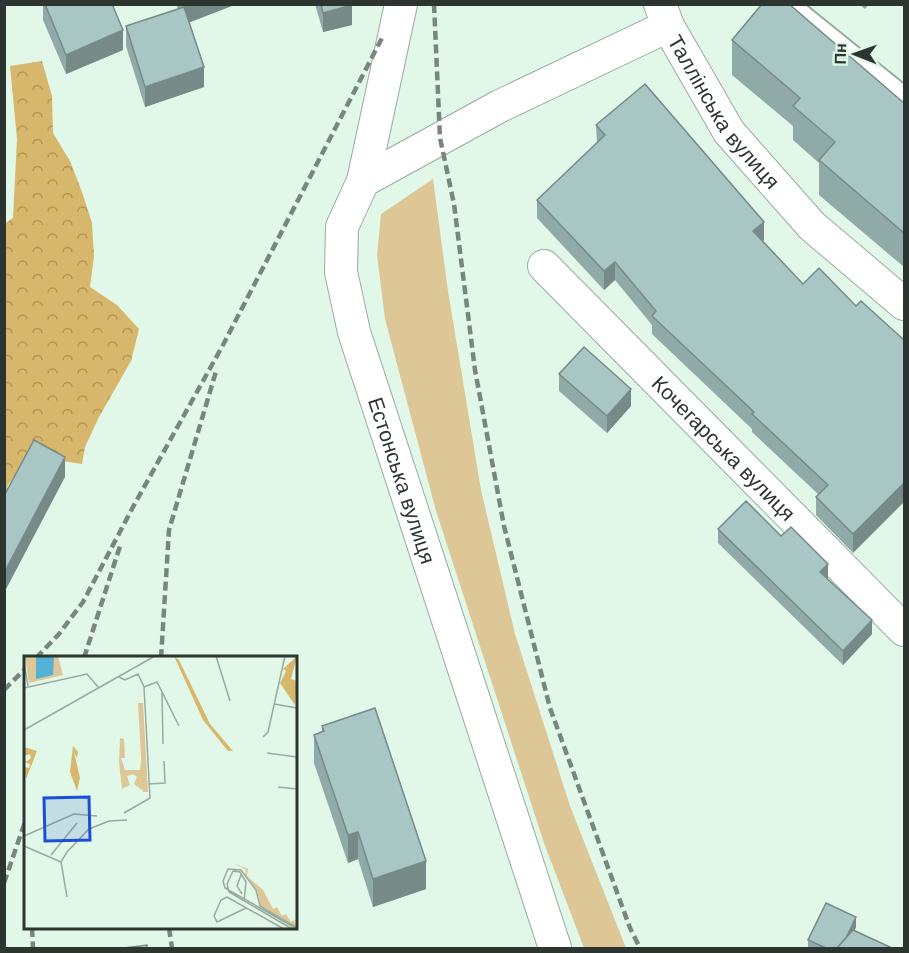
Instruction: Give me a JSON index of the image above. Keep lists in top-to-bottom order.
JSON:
{
  "streets": {
    "street": ["Таллінська вулиця", "Кочегарська вулиця", "Естонська вулиця"]
  },
  "crossings": [
    ["Таллінська вулиця", "Естонська вулиця"]
  ],
  "north": "left"
}
